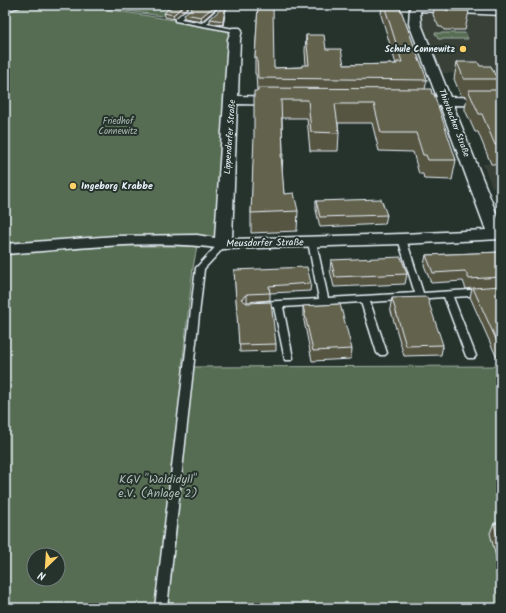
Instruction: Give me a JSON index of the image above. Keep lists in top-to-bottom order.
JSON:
{
  "streets": {
    "street": ["Thierbacher Straße", "Lippendorfer Straße", "Meusdorfer Straße"]
  },
  "crossings": [
    ["Thierbacher Straße", "Meusdorfer Straße"],
    ["Lippendorfer Straße", "Meusdorfer Straße"]
  ],
  "parks": ["Friedhof Connewitz", "KGV \"Waldidyll\" e.V. (Anlage 2)"],
  "places": ["Schule Connewitz", "Ingeborg Krabbe"],
  "north": "bottom left"
}
